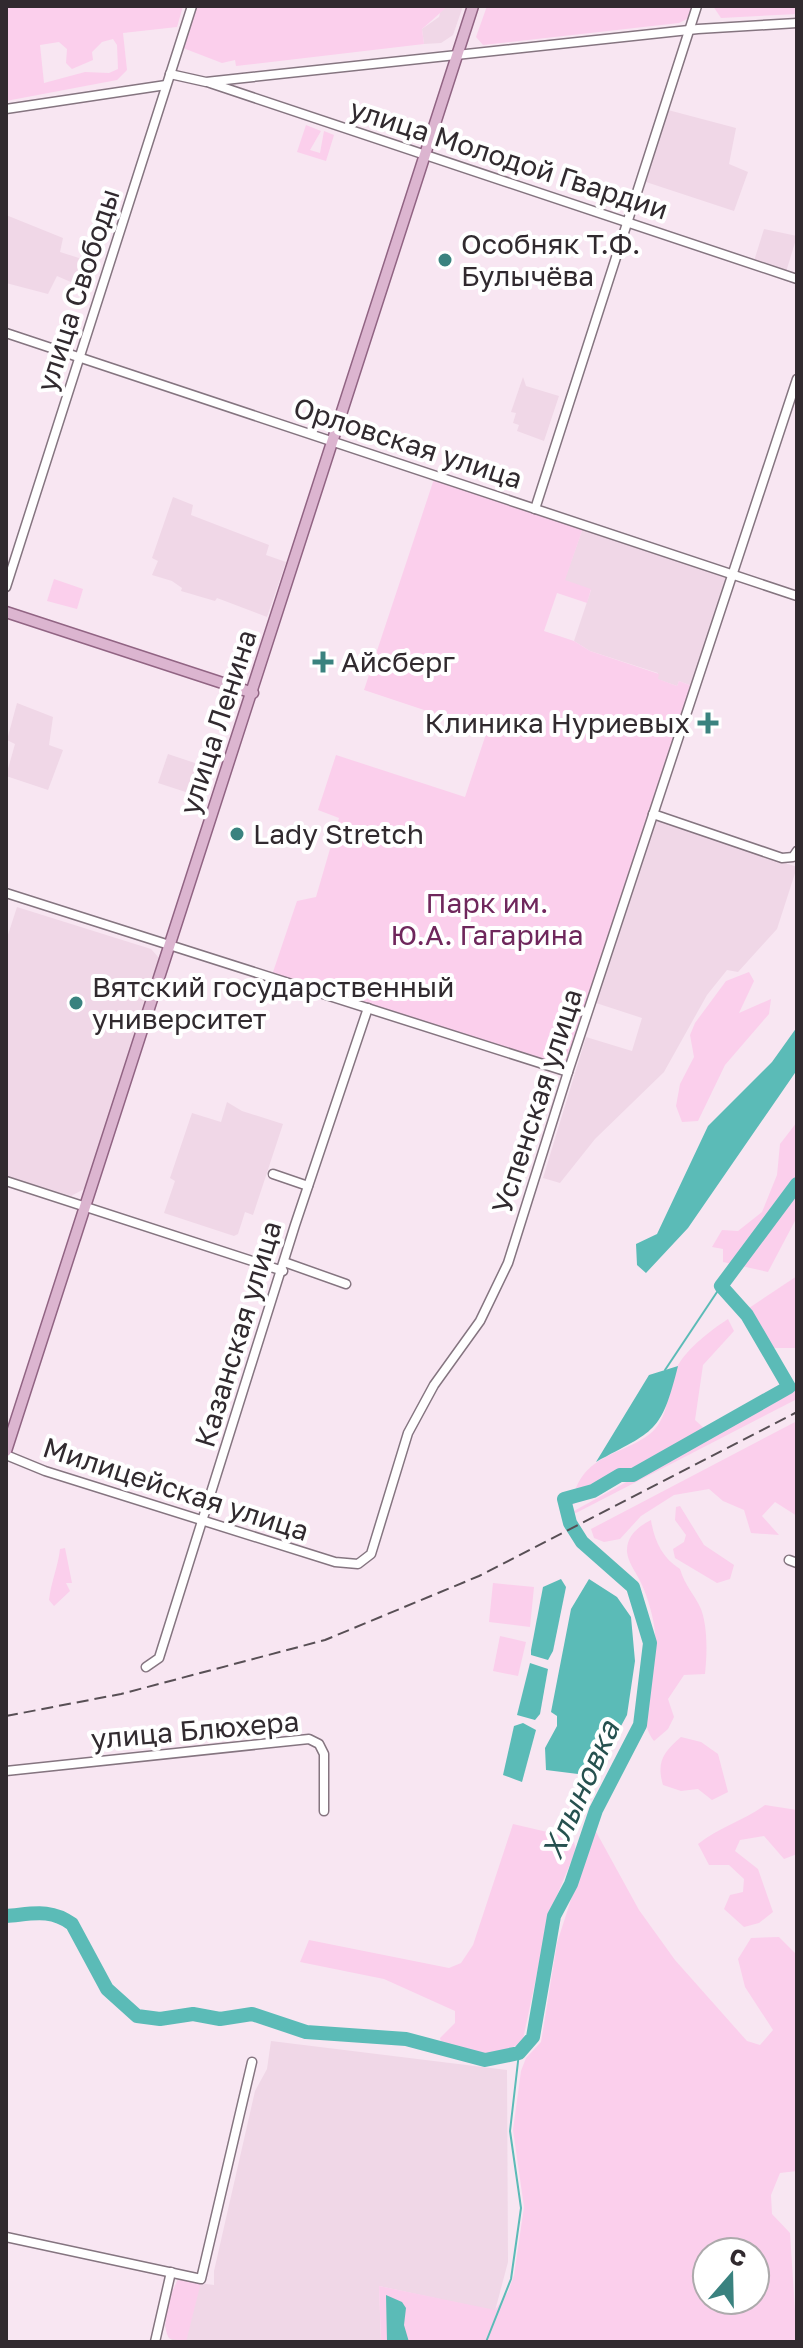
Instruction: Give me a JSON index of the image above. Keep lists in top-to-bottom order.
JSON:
{
  "streets": {
    "main road": ["улица Ленина"],
    "street": [
      "улица Молодой Гвардии",
      "улица Свободы",
      "Орловская улица",
      "Успенская улица",
      "Казанская улица",
      "Милицейская улица",
      "улица Блюхера"
    ]
  },
  "crossings": [
    ["улица Молодой Гвардии", "улица Ленина"],
    ["улица Свободы", "Орловская улица"],
    ["Орловская улица", "улица Ленина"],
    ["Орловская улица", "Успенская улица"],
    ["улица Ленина", "Милицейская улица"],
    ["Успенская улица", "Милицейская улица"],
    ["Казанская улица", "Милицейская улица"]
  ],
  "water": ["Хлыновка"],
  "parks": ["Парк им. Ю.А. Гагарина"],
  "places": {
    "other": ["Особняк Т.Ф. Булычёва", "Lady Stretch", "Вятский государственный университет"],
    "health": ["Айсберг", "Клиника Нуриевых"]
  },
  "north": "top"
}
